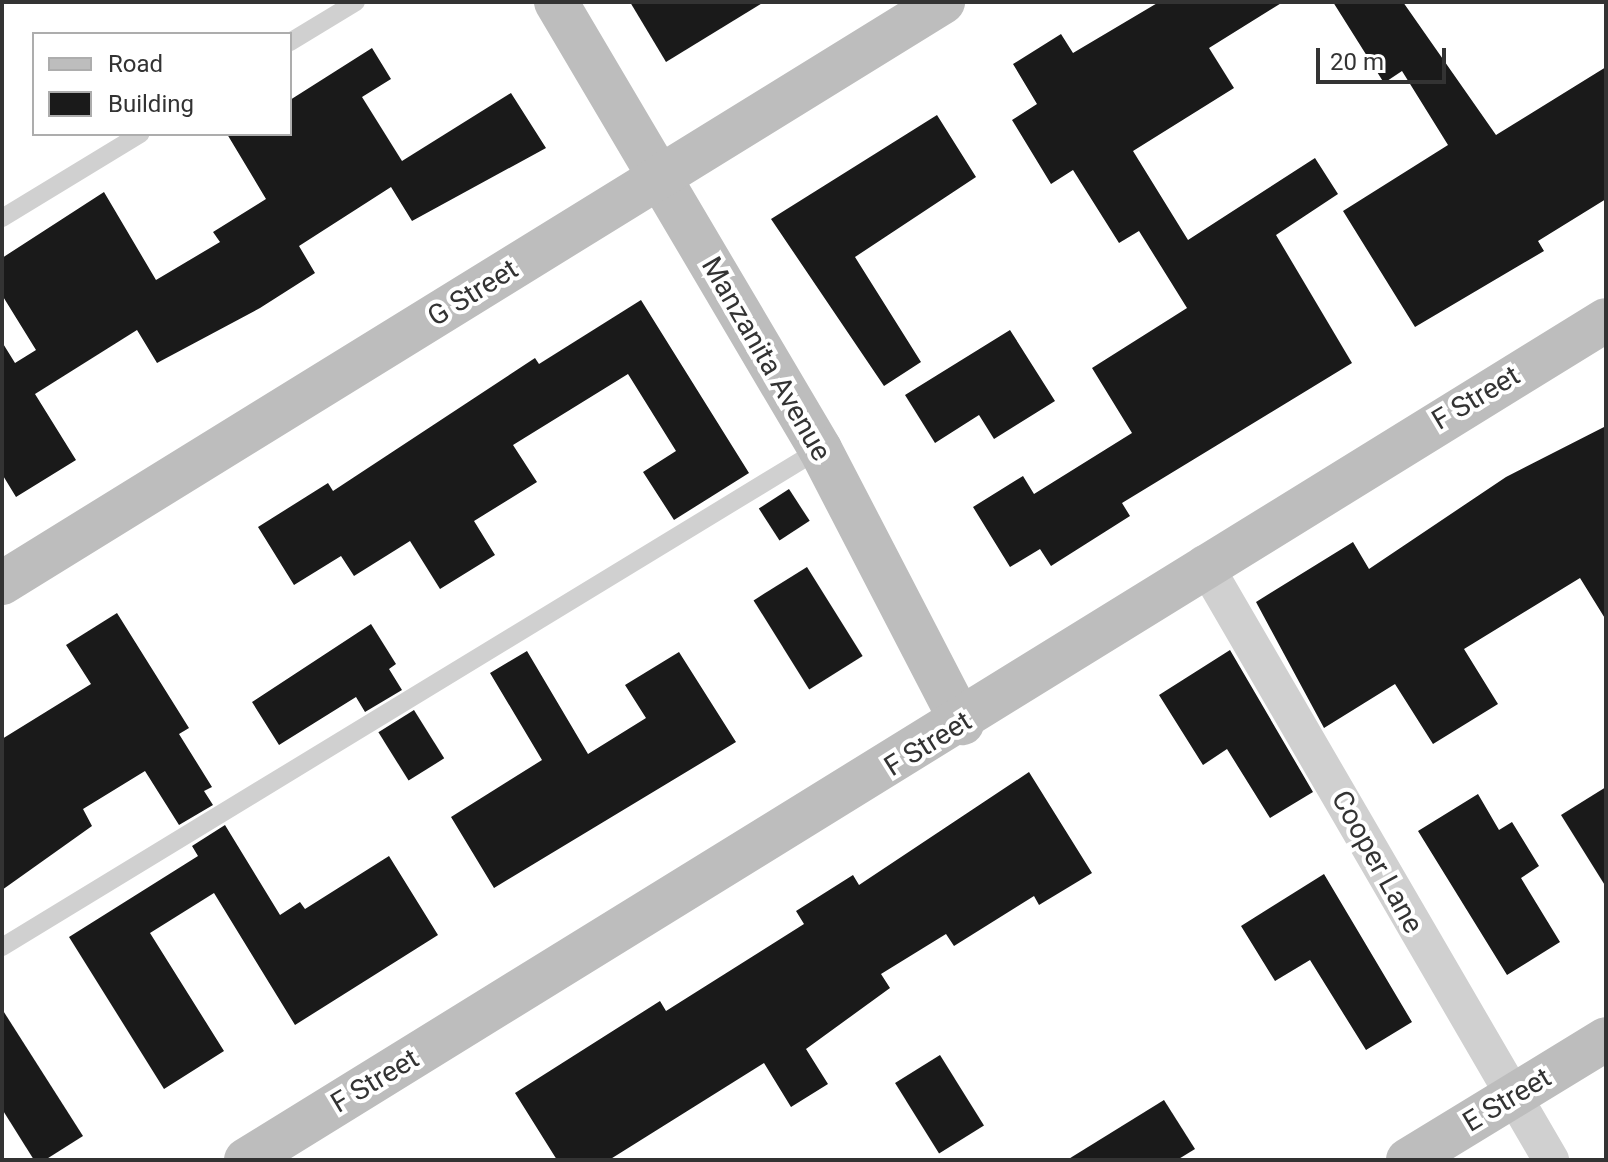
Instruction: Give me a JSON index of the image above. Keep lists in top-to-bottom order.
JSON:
{
  "streets": {
    "street": [
      "G Street",
      "Manzanita Avenue",
      "F Street",
      "Cooper Lane",
      "E Street"
    ]
  },
  "crossings": [
    ["G Street", "Manzanita Avenue"],
    ["Manzanita Avenue", "F Street"],
    ["F Street", "Cooper Lane"],
    ["Cooper Lane", "E Street"]
  ],
  "legend": ["Road", "Building"],
  "scale_bar": "20 m"
}
